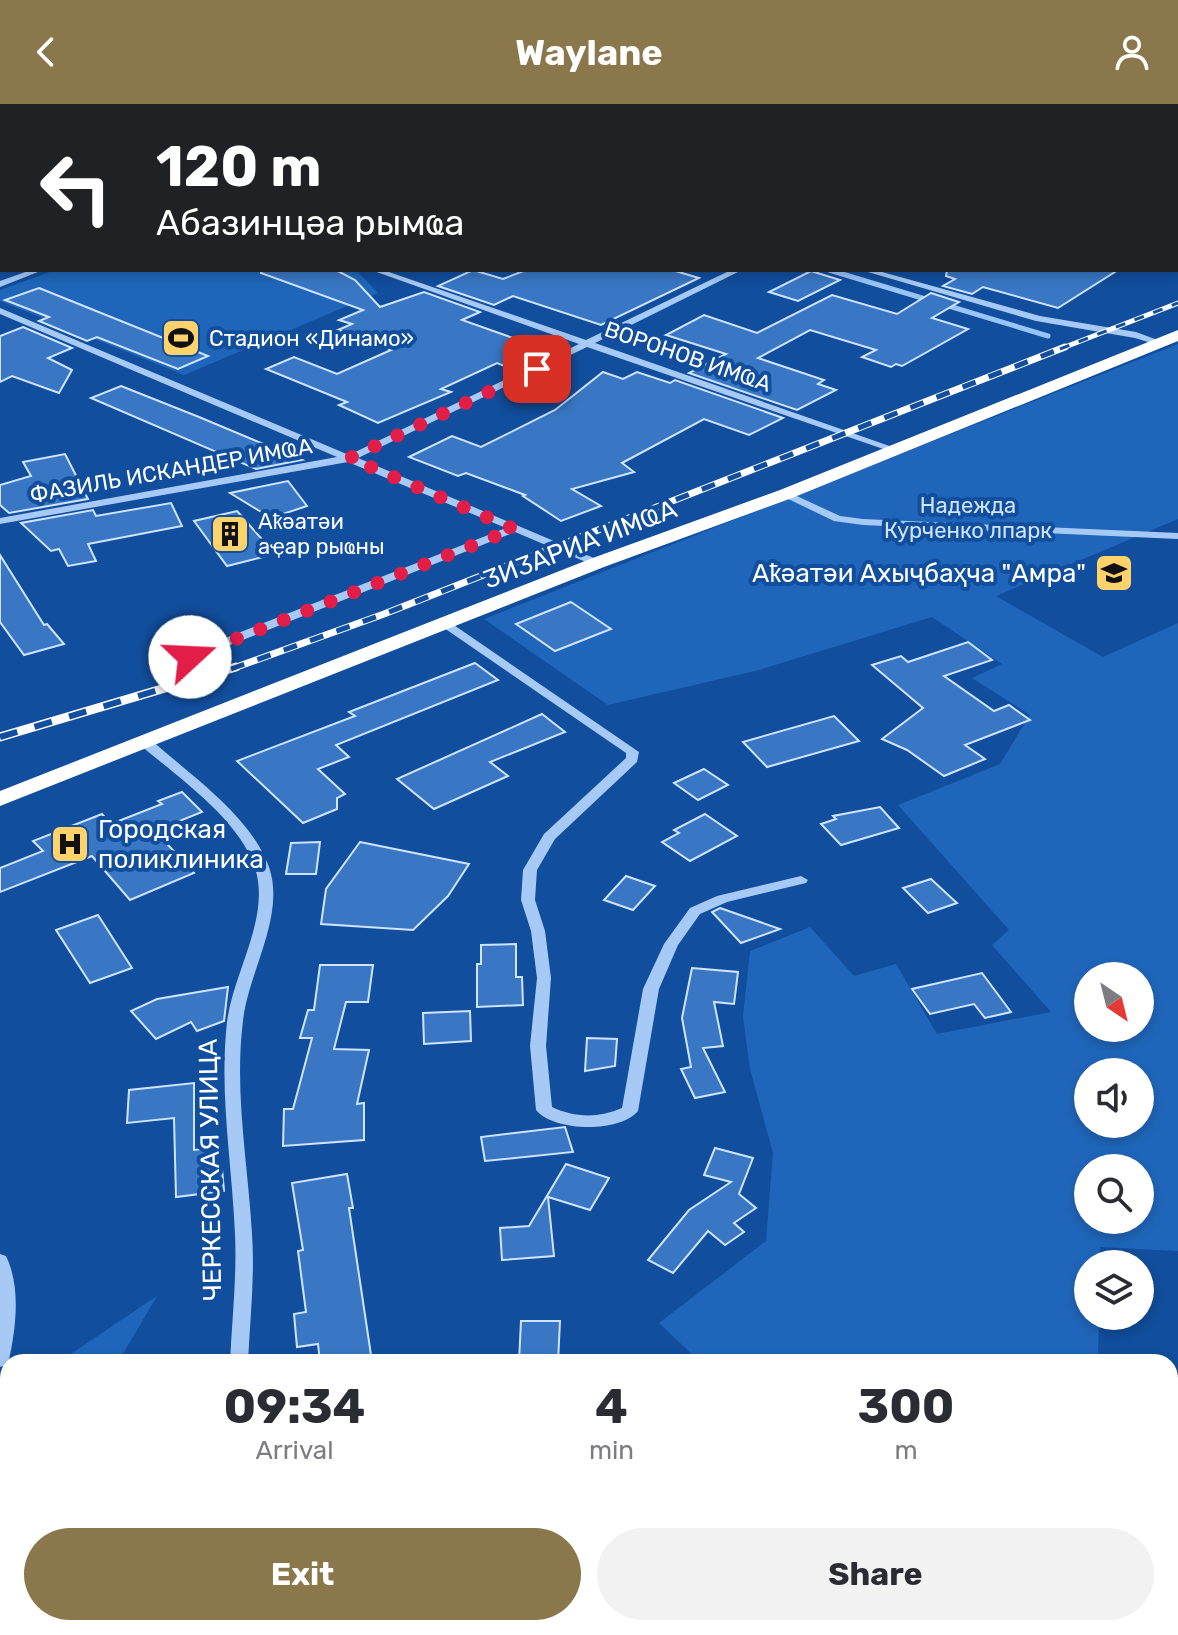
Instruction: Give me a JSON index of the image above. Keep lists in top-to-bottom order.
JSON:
{
  "streets": {
    "highway": ["ӠИӠАРИА ИМҨА"],
    "street": ["ВОРОНОВ ИМҨА", "ФАЗИЛЬ ИСКАНДЕР ИМҨА", "ЧЕРКЕССКАЯ УЛИЦА"]
  },
  "crossings": [
    ["ВОРОНОВ ИМҨА", "ФАЗИЛЬ ИСКАНДЕР ИМҨА"],
    ["ВОРОНОВ ИМҨА", "ӠИӠАРИА ИМҨА"],
    ["ӠИӠАРИА ИМҨА", "ЧЕРКЕССКАЯ УЛИЦА"]
  ],
  "parks": ["Надежда Курченко лпарк"],
  "places": {
    "sports": ["Cтадион «Динамо»"],
    "building": ["Аҟәатәи аҿар рыҩны"],
    "school or university": ["Аҟәатәи Ахыҷбаҳча \"Амра\""],
    "hospital": ["Городская поликлиника"]
  },
  "north": "bottom right",
  "page": {
    "header": "Waylane",
    "turn": ["120 m", "Абазинцәа рымҩа"],
    "eta": [
      "09:34",
      "Arrival",
      "4",
      "min",
      "300",
      "m"
    ],
    "buttons": ["Exit", "Share"]
  }
}
